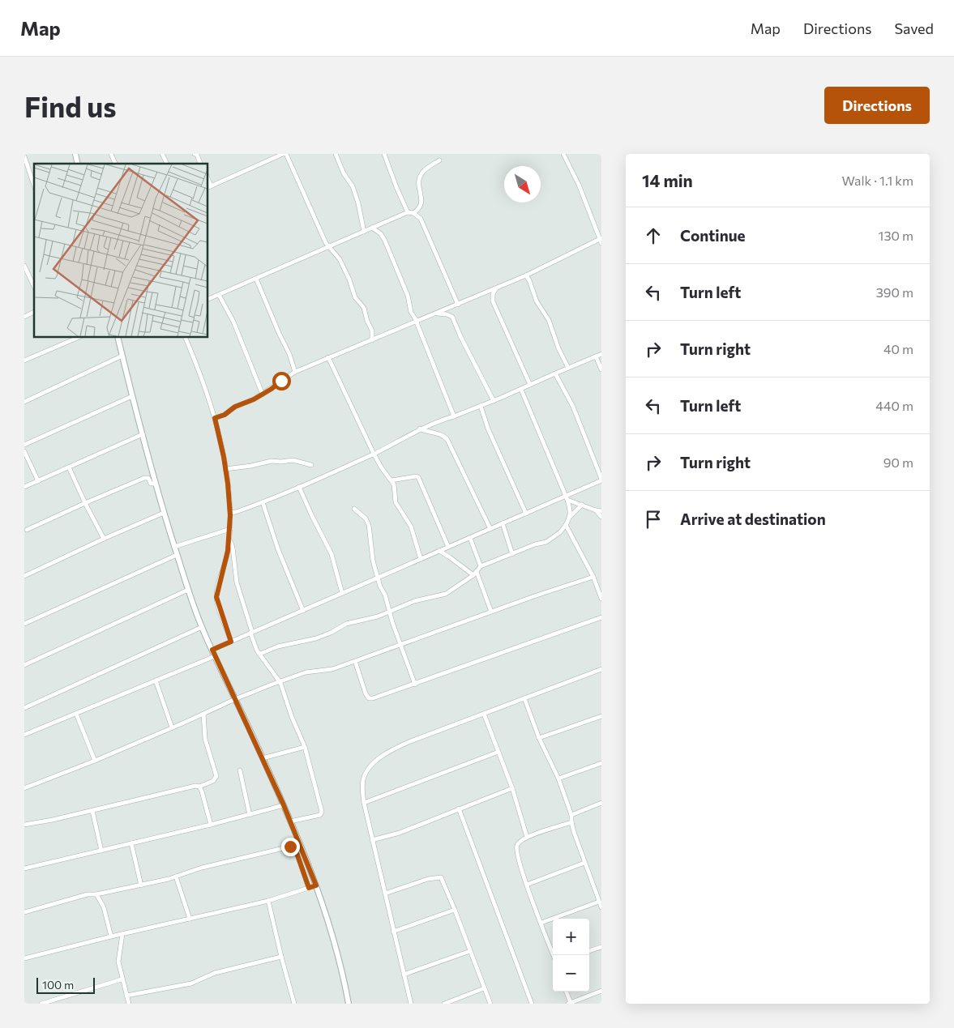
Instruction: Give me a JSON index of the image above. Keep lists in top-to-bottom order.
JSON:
{
  "scale_bar": "100 m",
  "north": "bottom right",
  "page": {
    "header": "Map",
    "nav": ["Map", "Directions", "Saved"],
    "buttons": "Directions",
    "title": "Find us",
    "heading": ["14 min", "Walk · 1.1 km"],
    "list": [
      ["Continue", "130 m"],
      ["Turn left", "390 m"],
      ["Turn right", "40 m"],
      ["Turn left", "440 m"],
      ["Turn right", "90 m"],
      "Arrive at destination"
    ],
    "map_buttons": ["+", "−"],
    "scale": "100 m"
  }
}
